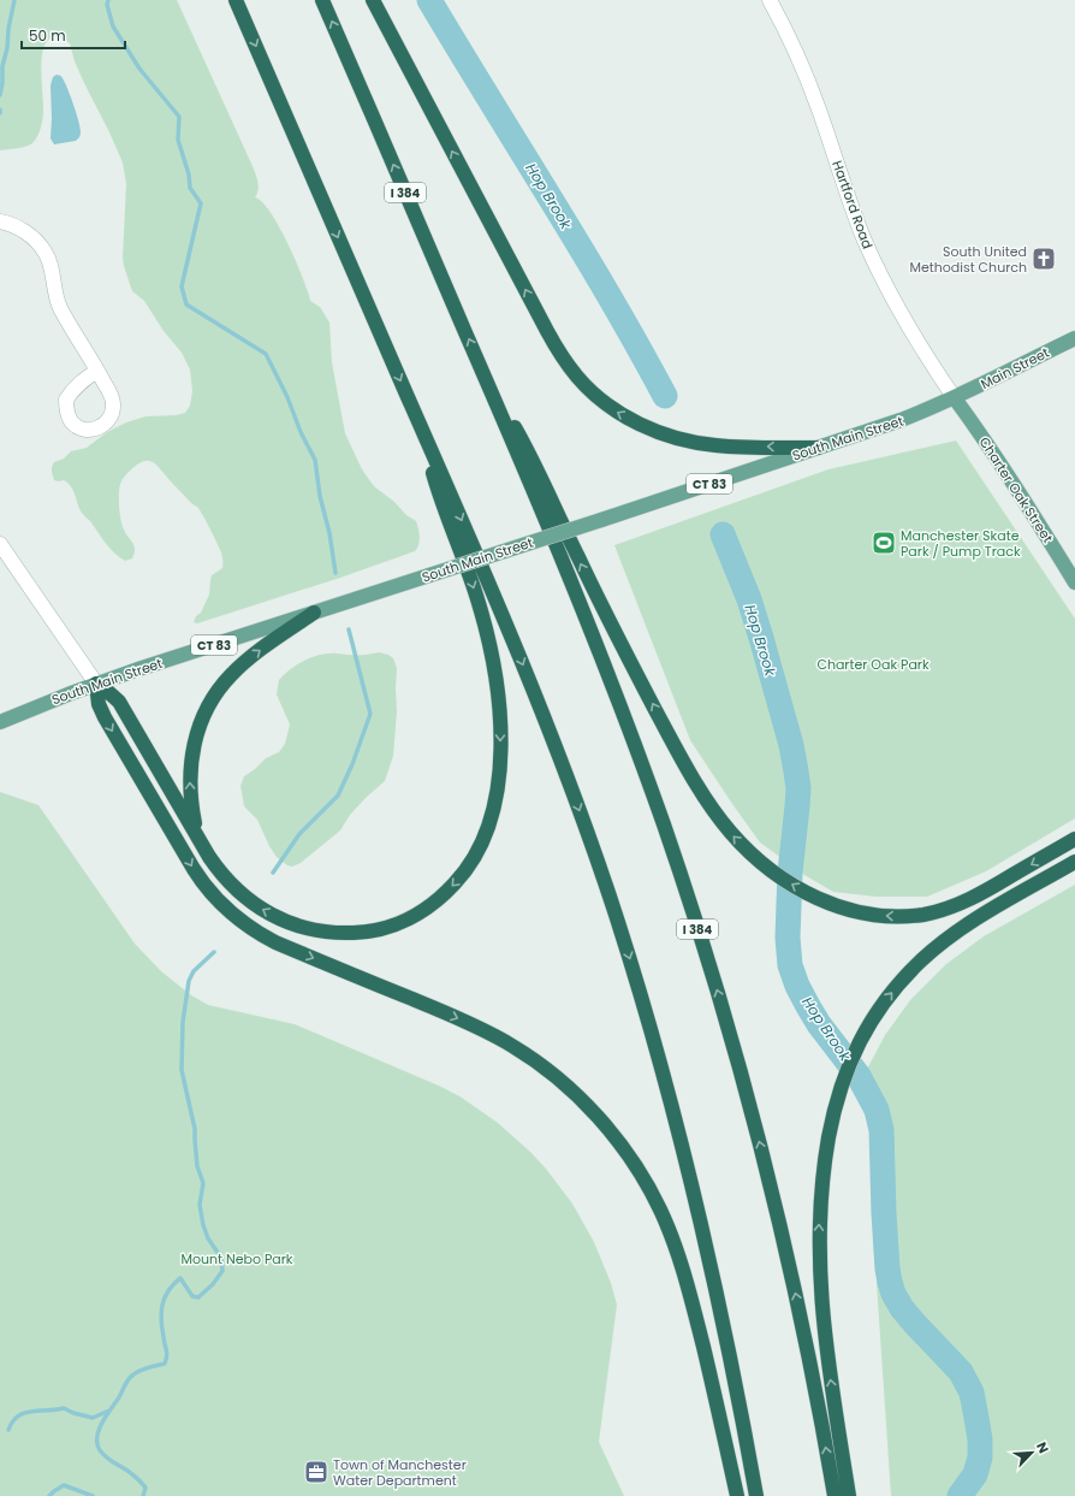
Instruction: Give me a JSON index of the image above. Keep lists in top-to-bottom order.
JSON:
{
  "streets": {
    "highway": ["I 384"],
    "main road": [
      "Hartford Road",
      "Main Street",
      "South Main Street",
      "CT 83",
      "Charter Oak Street"
    ]
  },
  "crossings": [
    ["Hartford Road", "Main Street"],
    ["Hartford Road", "South Main Street"],
    ["Hartford Road", "Charter Oak Street"],
    ["Main Street", "South Main Street"],
    ["Main Street", "Charter Oak Street"],
    ["South Main Street", "Charter Oak Street"]
  ],
  "water": ["Hop Brook"],
  "parks": ["Charter Oak Park", "Mount Nebo Park"],
  "places": {
    "church": ["South United Methodist Church"],
    "sports": ["Manchester Skate Park / Pump Track"],
    "office": ["Town of Manchester Water Department"]
  },
  "scale_bar": "50 m",
  "north": "top right"
}
